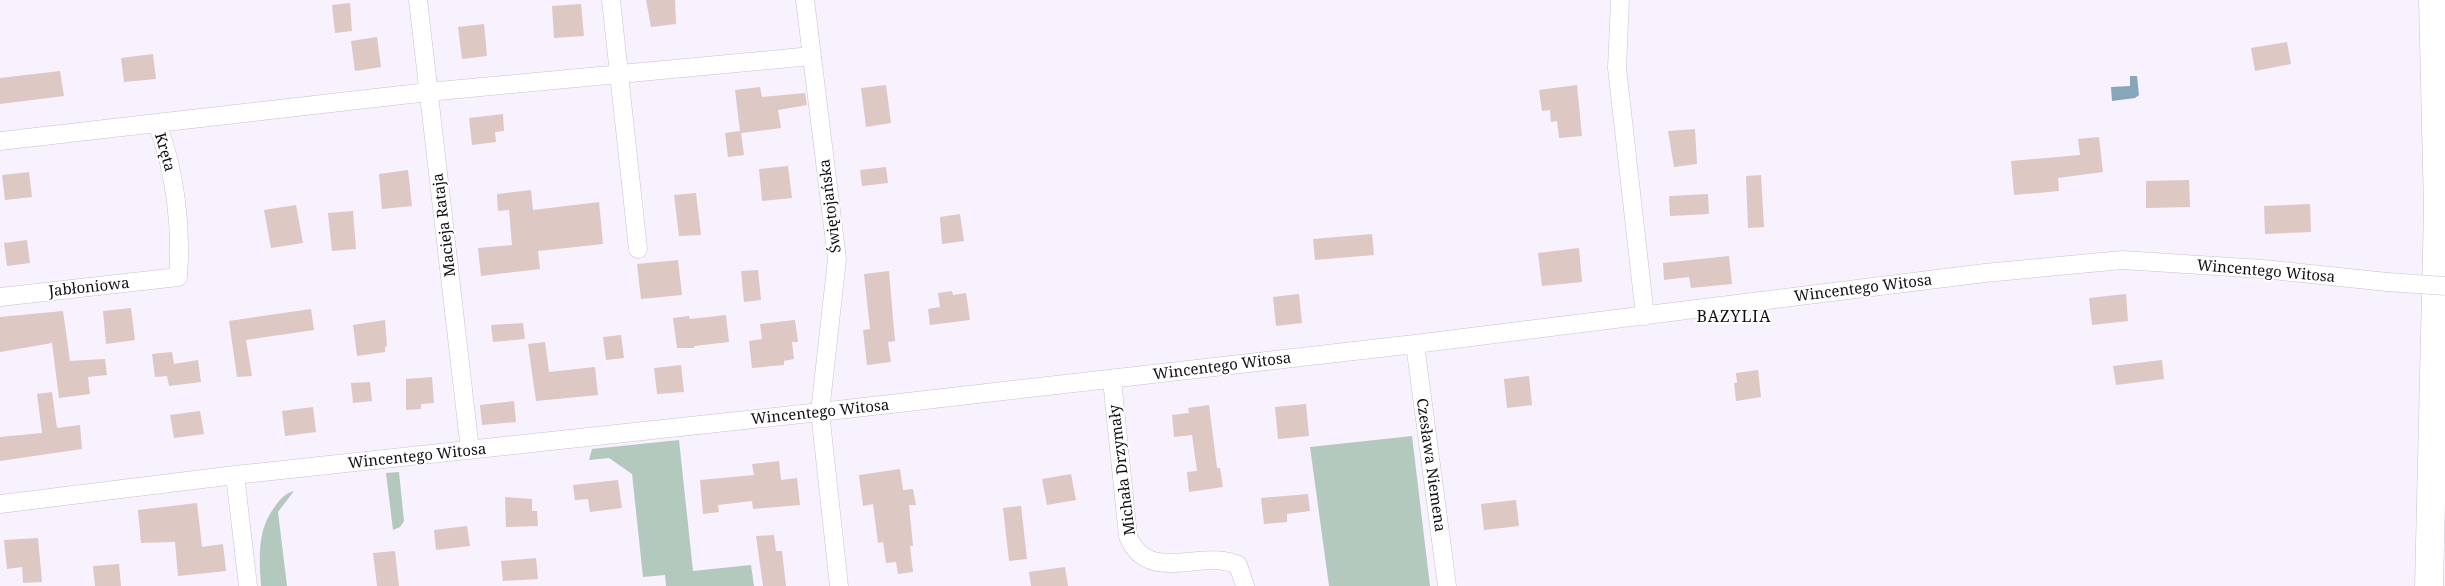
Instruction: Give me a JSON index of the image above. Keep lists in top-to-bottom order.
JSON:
{
  "streets": {
    "street": [
      "Kręta",
      "Świętojańska",
      "Macieja Rataja",
      "Wincentego Witosa",
      "Jabłoniowa",
      "Czesława Niemena",
      "Michała Drzymały"
    ]
  },
  "crossings": [
    ["Kręta", "Jabłoniowa"],
    ["Świętojańska", "Wincentego Witosa"],
    ["Macieja Rataja", "Wincentego Witosa"],
    ["Wincentego Witosa", "Czesława Niemena"],
    ["Wincentego Witosa", "Michała Drzymały"]
  ],
  "districts": ["BAZYLIA"]
}
